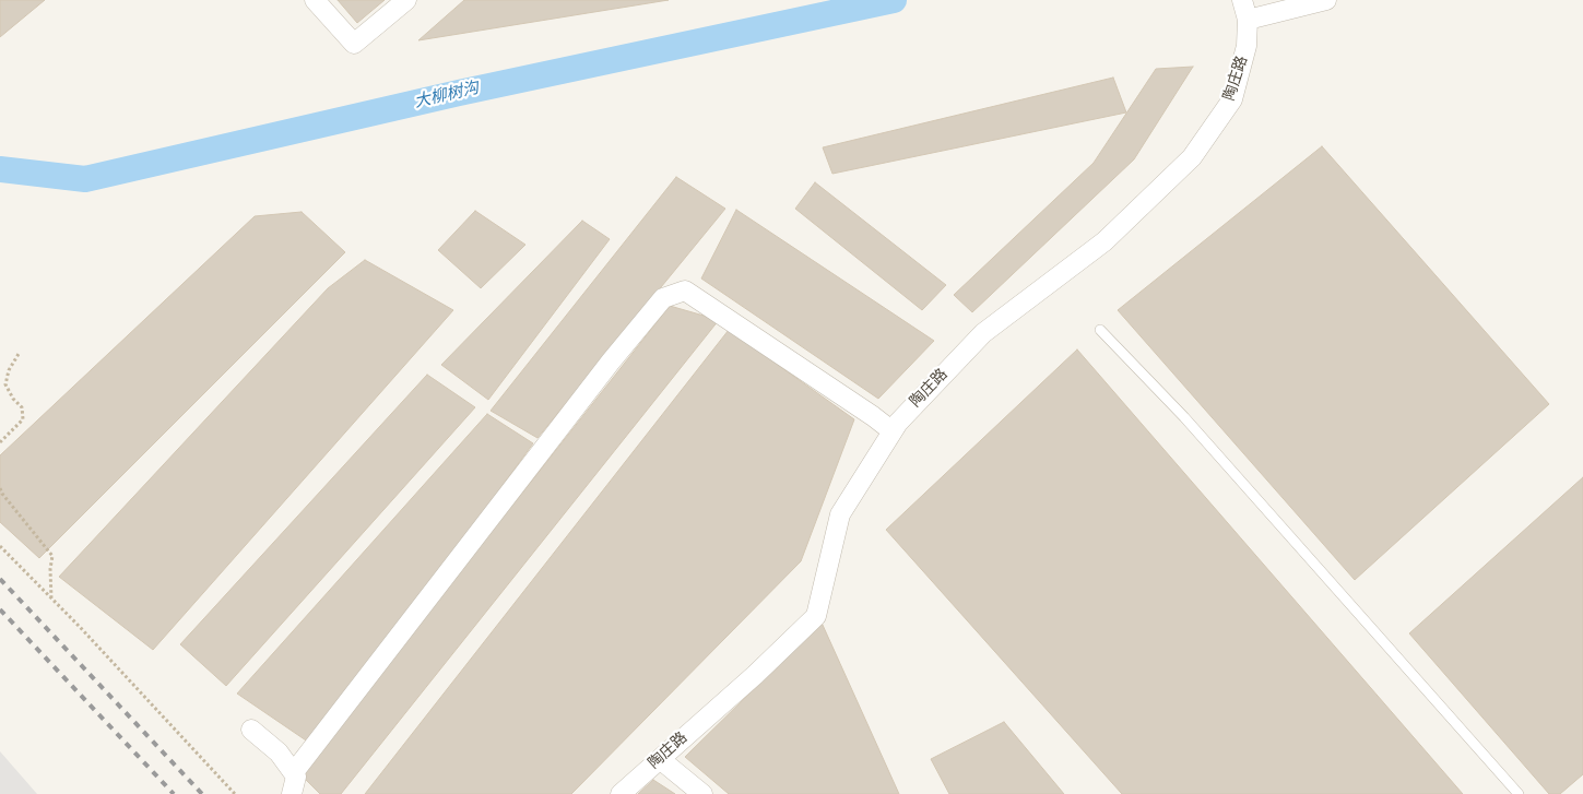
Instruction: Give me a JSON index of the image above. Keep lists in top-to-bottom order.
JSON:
{
  "streets": {
    "street": ["陶庄路"]
  },
  "water": ["大柳树沟"]
}
